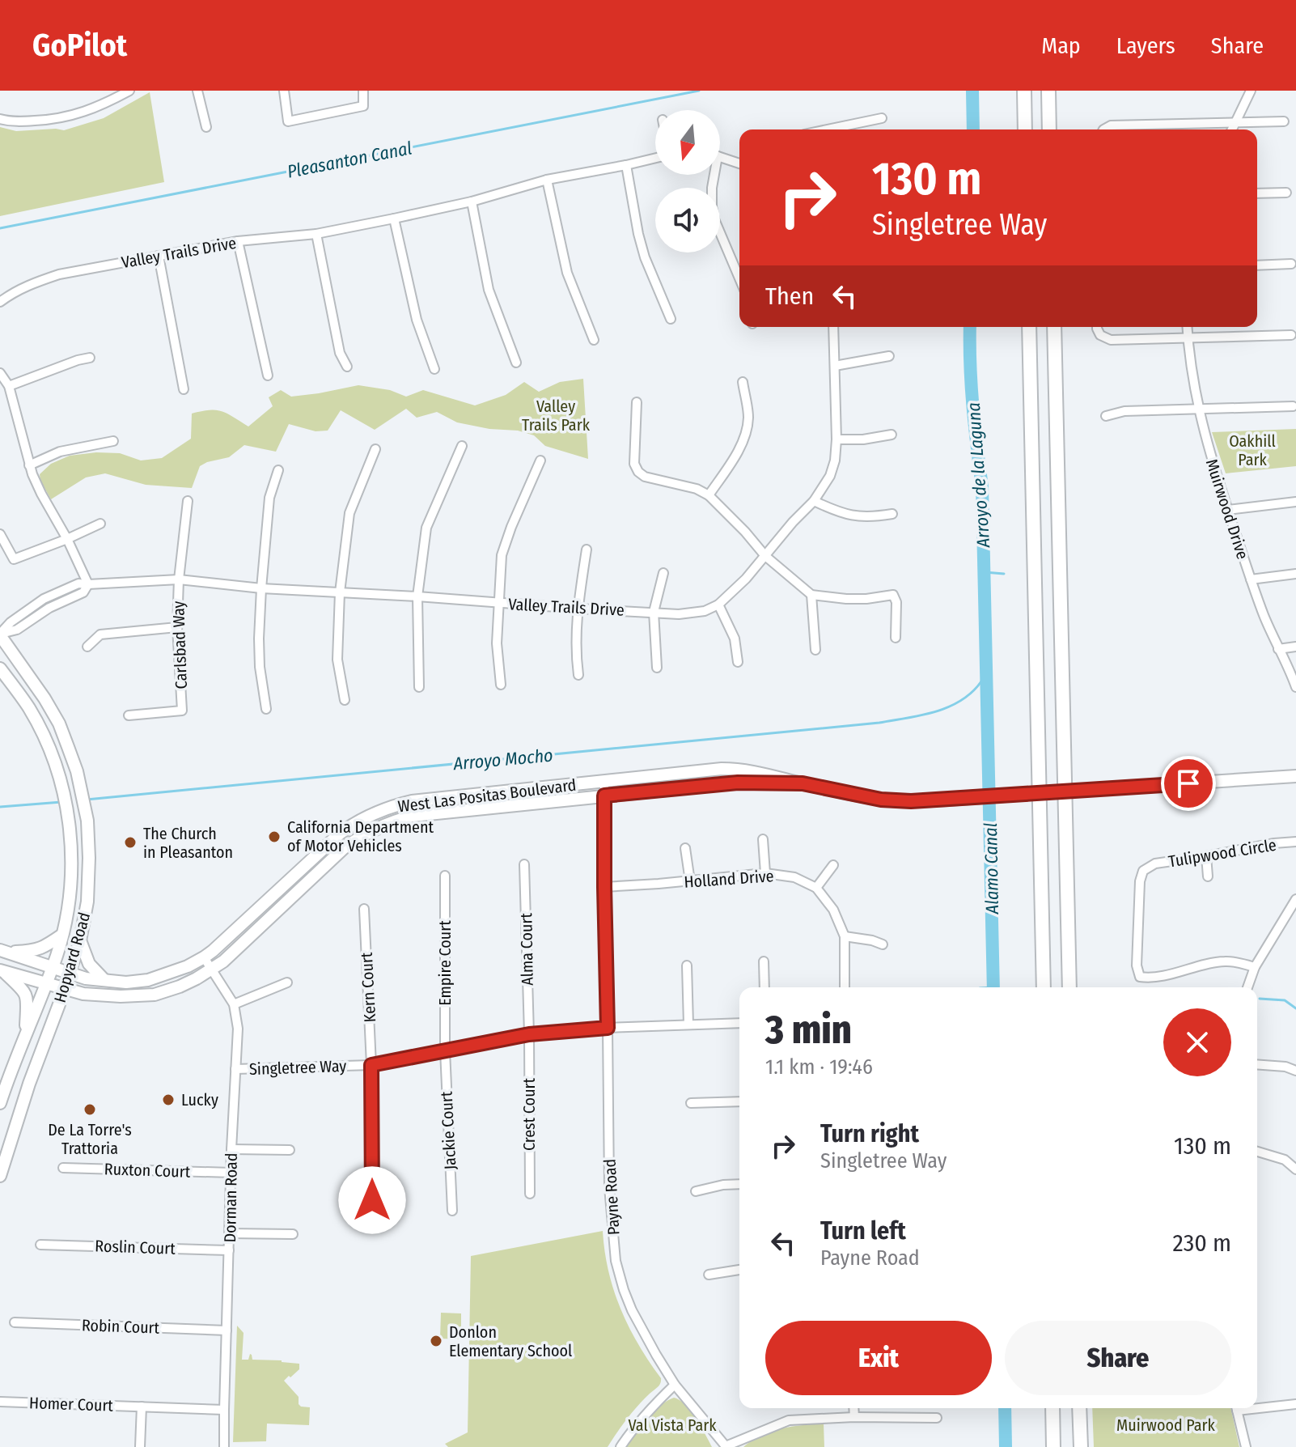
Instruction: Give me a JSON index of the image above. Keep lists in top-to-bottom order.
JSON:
{
  "streets": {
    "main road": ["West Las Positas Boulevard", "Hopyard Road"],
    "street": [
      "Valley Trails Drive",
      "Muirwood Drive",
      "Carlsbad Way",
      "Tulipwood Circle",
      "Holland Drive",
      "Alma Court",
      "Empire Court",
      "Kern Court",
      "Singletree Way",
      "Crest Court",
      "Jackie Court",
      "Ruxton Court",
      "Payne Road",
      "Dorman Road",
      "Roslin Court",
      "Robin Court",
      "Homer Court"
    ]
  },
  "crossings": [
    ["Valley Trails Drive", "Carlsbad Way"],
    ["West Las Positas Boulevard", "Hopyard Road"],
    ["West Las Positas Boulevard", "Payne Road"],
    ["West Las Positas Boulevard", "Dorman Road"],
    ["Holland Drive", "Payne Road"],
    ["Alma Court", "Singletree Way"],
    ["Alma Court", "Crest Court"],
    ["Empire Court", "Singletree Way"],
    ["Empire Court", "Jackie Court"],
    ["Kern Court", "Singletree Way"],
    ["Singletree Way", "Crest Court"],
    ["Singletree Way", "Jackie Court"],
    ["Singletree Way", "Payne Road"],
    ["Singletree Way", "Dorman Road"],
    ["Ruxton Court", "Dorman Road"],
    ["Dorman Road", "Roslin Court"],
    ["Dorman Road", "Robin Court"],
    ["Dorman Road", "Homer Court"]
  ],
  "water": [
    "Pleasanton Canal",
    "Arroyo de la Laguna",
    "Arroyo Mocho",
    "Alamo Canal"
  ],
  "parks": [
    "Valley Trails Park",
    "Oakhill Park",
    "Val Vista Park",
    "Muirwood Park"
  ],
  "places": [
    "California Department of Motor Vehicles",
    "The Church in Pleasanton",
    "Lucky",
    "De La Torre's Trattoria",
    "Donlon Elementary School"
  ],
  "north": "bottom",
  "page": {
    "header": "GoPilot",
    "nav": ["Map", "Layers", "Share"],
    "turn": ["130 m", "Singletree Way"],
    "then": "Then",
    "heading": ["3 min", "1.1 km · 19:46"],
    "list": [
      {
        "name": "Turn right",
        "note": "Singletree Way",
        "value": "130 m"
      },
      {
        "name": "Turn left",
        "note": "Payne Road",
        "value": "230 m"
      }
    ],
    "buttons": ["Exit", "Share"]
  }
}
